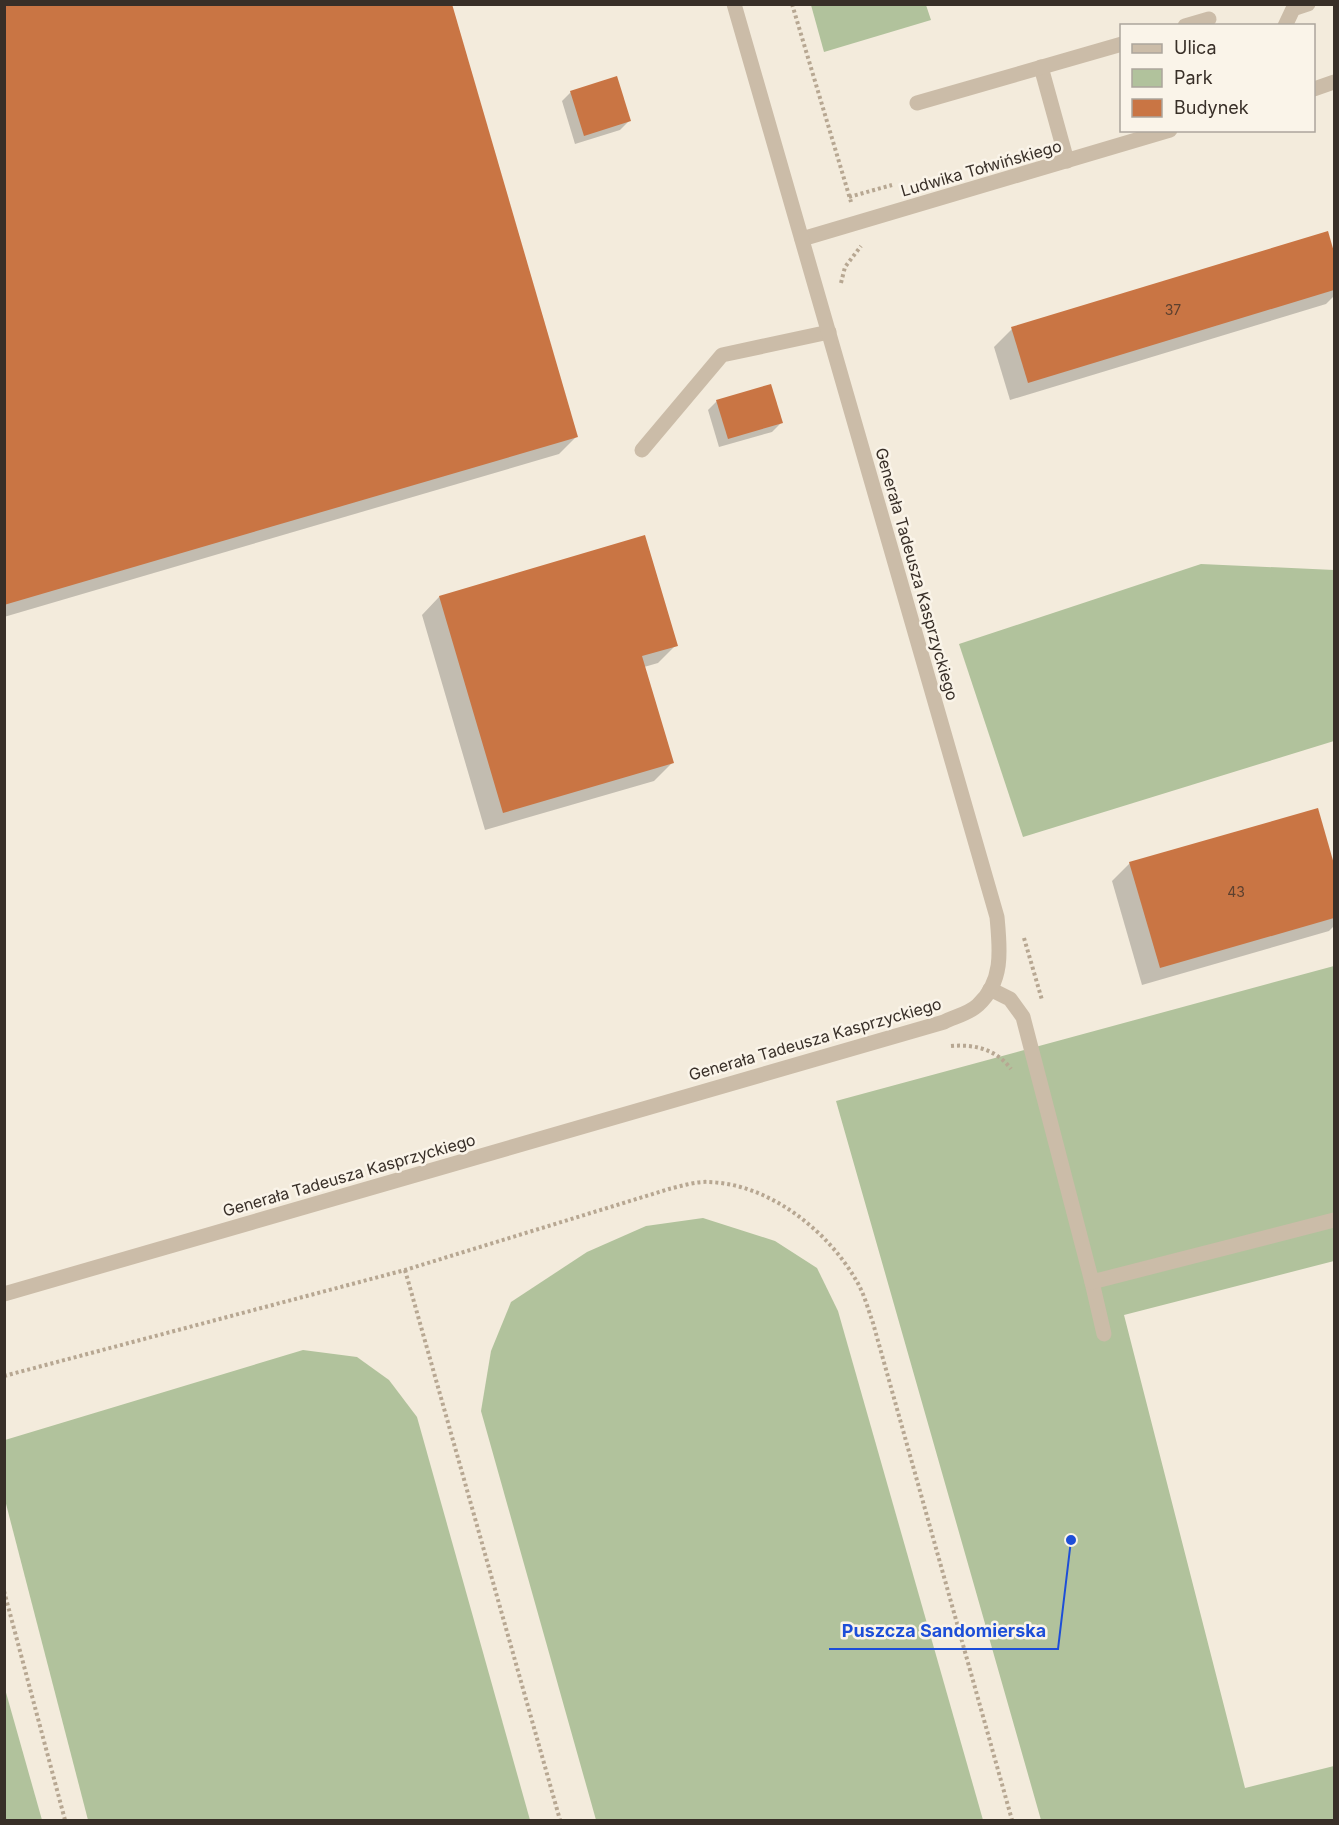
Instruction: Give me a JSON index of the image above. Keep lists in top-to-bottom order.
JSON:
{
  "streets": {
    "street": ["Ludwika Tołwińskiego", "Generała Tadeusza Kasprzyckiego"]
  },
  "crossings": [
    ["Ludwika Tołwińskiego", "Generała Tadeusza Kasprzyckiego"]
  ],
  "places": ["Puszcza Sandomierska"],
  "house_numbers": ["37", "43"],
  "legend": ["Ulica", "Park", "Budynek"]
}
